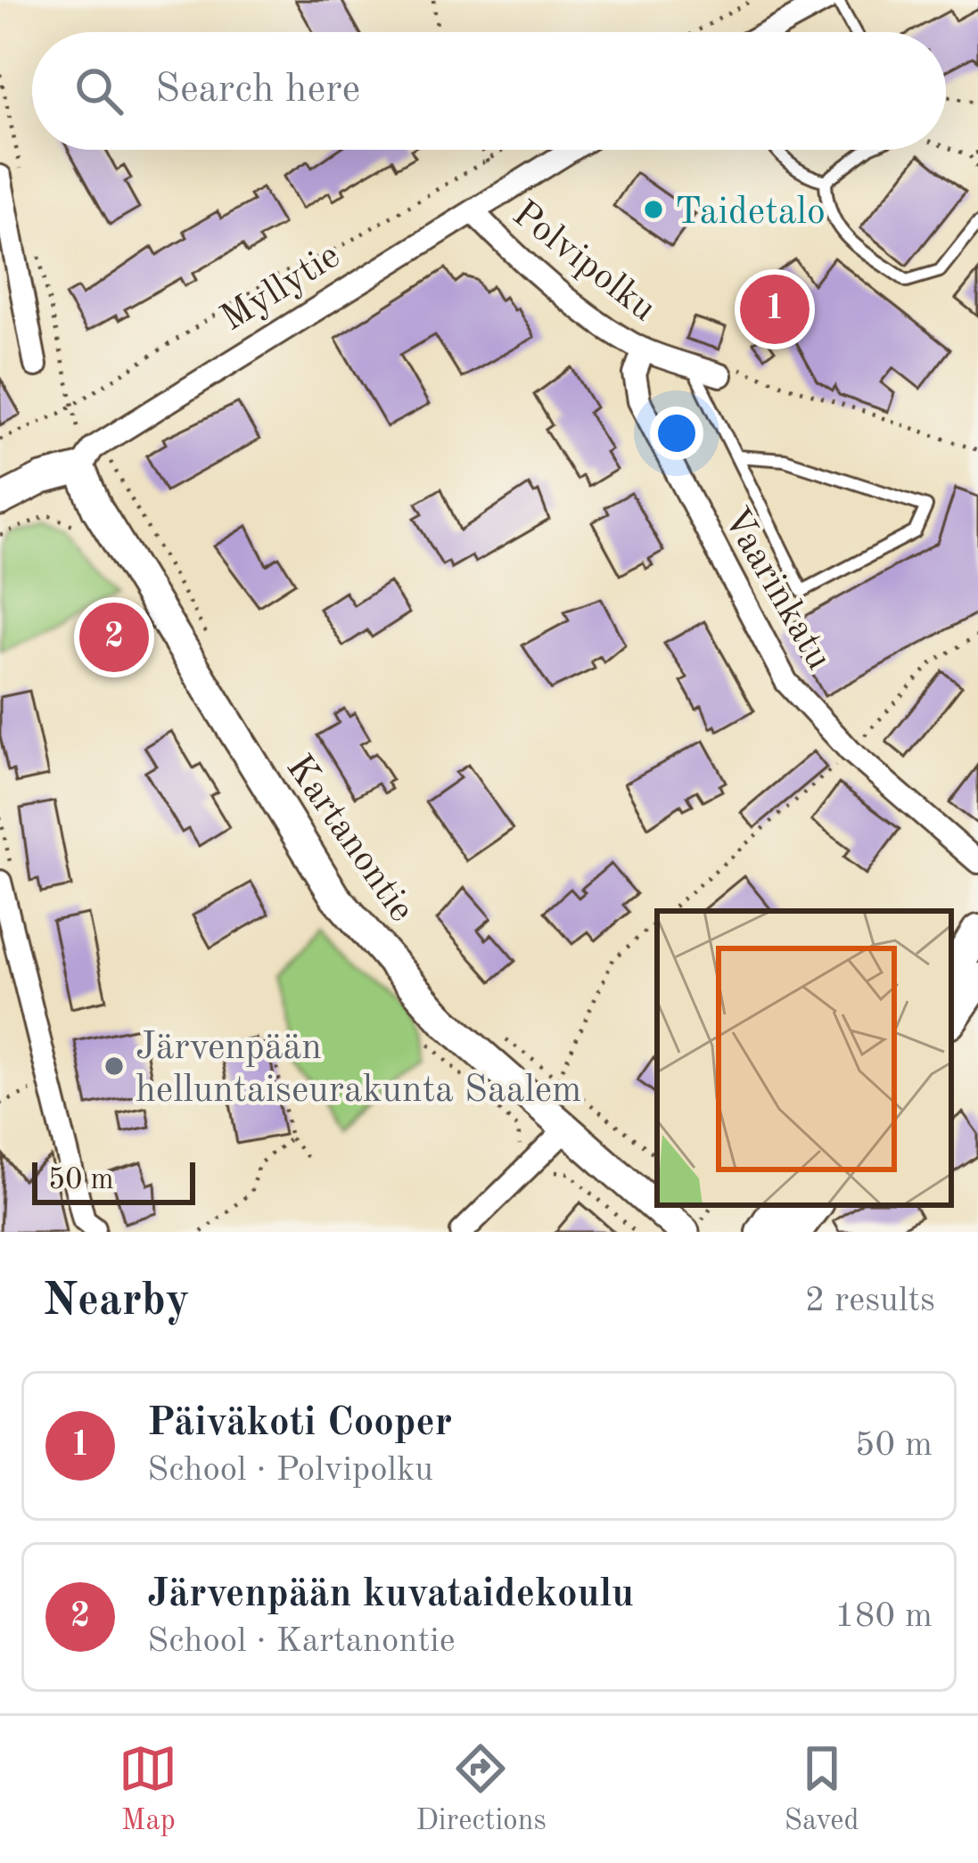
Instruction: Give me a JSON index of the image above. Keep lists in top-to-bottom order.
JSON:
{
  "streets": {
    "street": [
      "Polvipolku",
      "Myllytie",
      "Vaarinkatu",
      "Kartanontie"
    ]
  },
  "crossings": [
    ["Polvipolku", "Myllytie"],
    ["Polvipolku", "Vaarinkatu"],
    ["Myllytie", "Kartanontie"]
  ],
  "places": ["Taidetalo", "Järvenpään helluntaiseurakunta Saalem"],
  "scale_bar": "50 m",
  "page": {
    "search": "Search here",
    "pins": ["1", "2"],
    "scale": "50 m",
    "heading": ["Nearby", "2 results"],
    "list": [
      {
        "mark": "1",
        "name": "Päiväkoti Cooper",
        "note": "School · Polvipolku",
        "value": "50 m"
      },
      {
        "mark": "2",
        "name": "Järvenpään kuvataidekoulu",
        "note": "School · Kartanontie",
        "value": "180 m"
      }
    ],
    "nav": ["Map", "Directions", "Saved"]
  }
}
